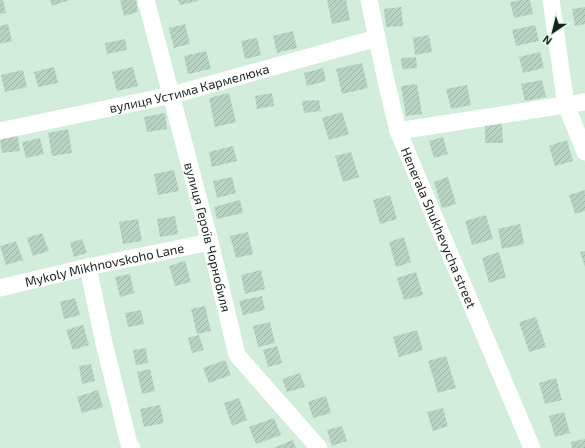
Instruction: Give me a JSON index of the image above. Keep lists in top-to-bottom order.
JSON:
{
  "streets": {
    "street": [
      "вулиця Устима Кармелюка",
      "Henerala Shukhevycha street",
      "вулиця Героїв Чорнобиля",
      "Mykoly Mikhnovskoho Lane"
    ]
  },
  "crossings": [
    ["вулиця Устима Кармелюка", "Henerala Shukhevycha street"],
    ["вулиця Устима Кармелюка", "вулиця Героїв Чорнобиля"],
    ["вулиця Героїв Чорнобиля", "Mykoly Mikhnovskoho Lane"]
  ],
  "north": "bottom left"
}
